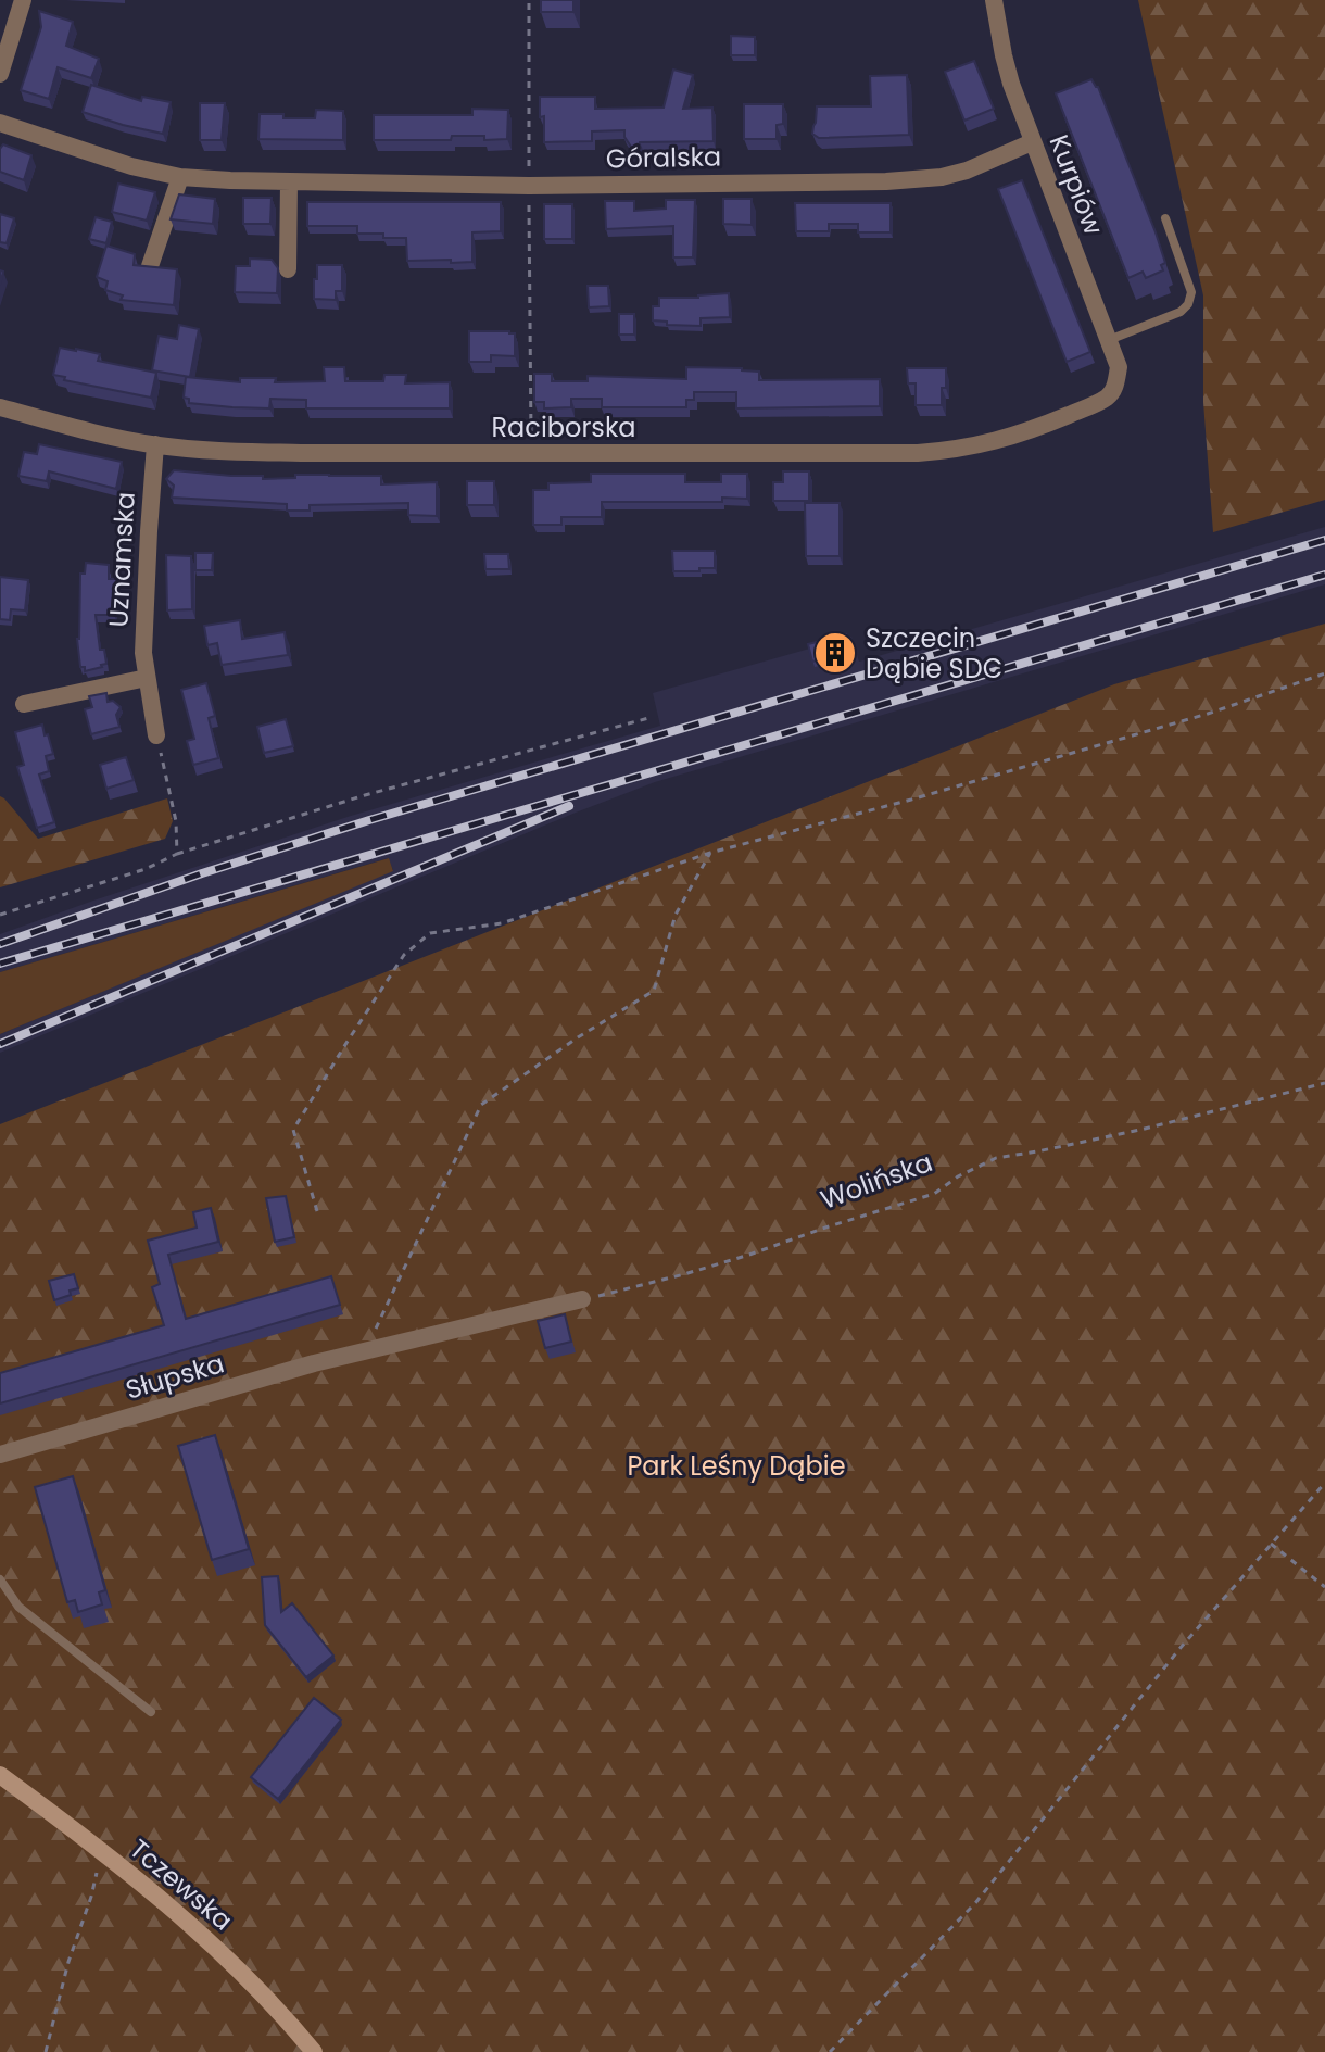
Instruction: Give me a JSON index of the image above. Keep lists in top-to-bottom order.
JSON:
{
  "streets": {
    "street": [
      "Góralska",
      "Kurpiów",
      "Raciborska",
      "Uznamska",
      "Słupska",
      "Tczewska"
    ],
    "path": ["Wolińska"]
  },
  "crossings": [
    ["Góralska", "Kurpiów"],
    ["Kurpiów", "Raciborska"],
    ["Raciborska", "Uznamska"]
  ],
  "parks": ["Park Leśny Dąbie"],
  "places": {
    "building": ["Szczecin Dąbie SDC"]
  }
}
